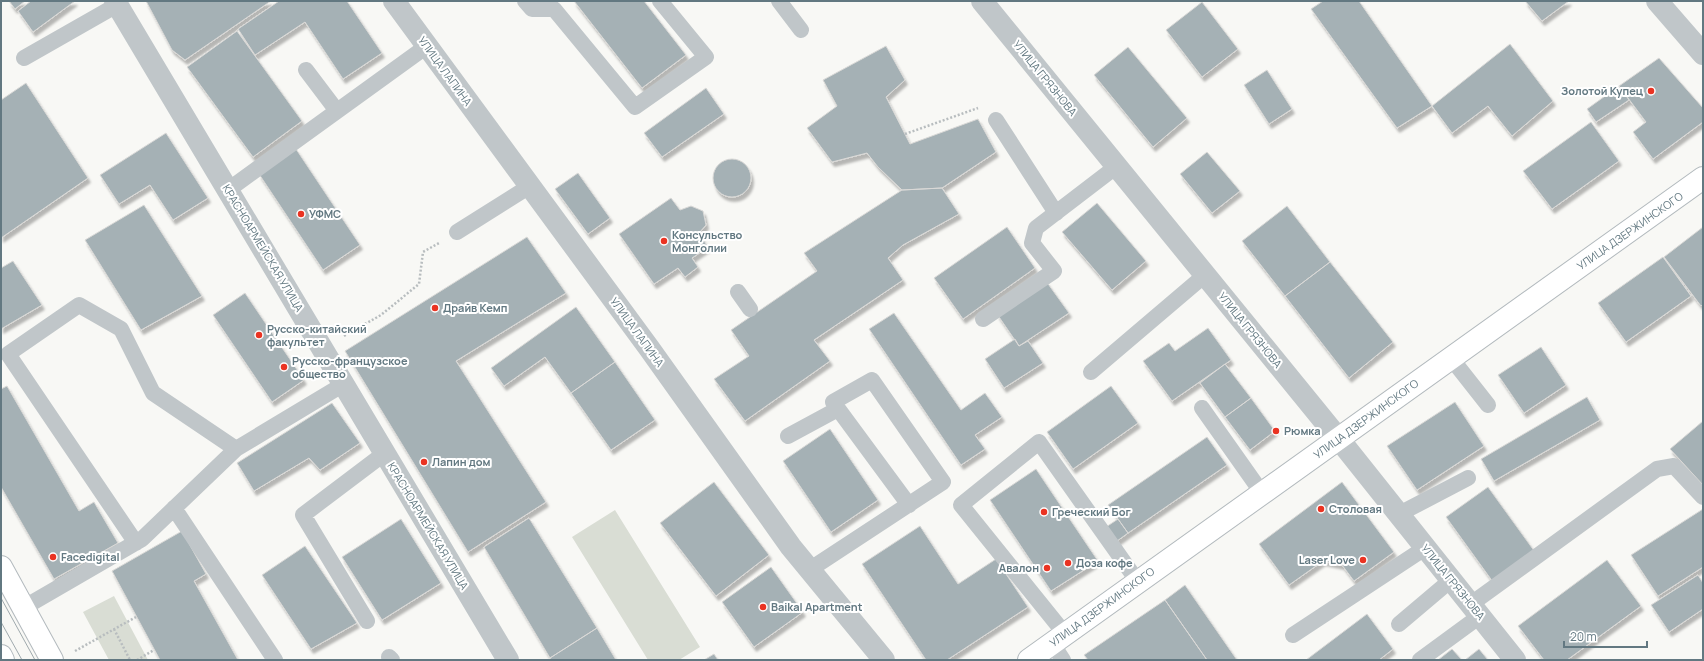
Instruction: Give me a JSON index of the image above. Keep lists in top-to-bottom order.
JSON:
{
  "streets": {
    "main road": ["УЛИЦА ДЗЕРЖИНСКОГО"],
    "street": ["УЛИЦА ЛАПИНА", "УЛИЦА ГРЯЗНОВА", "КРАСНОАРМЕЙСКАЯ УЛИЦА"]
  },
  "crossings": [
    ["УЛИЦА ГРЯЗНОВА", "УЛИЦА ДЗЕРЖИНСКОГО"]
  ],
  "places": [
    "Золотой Купец",
    "УФМС",
    "Консульство Монголии",
    "Драйв Кемп",
    "Русско-китайский факультет",
    "Русско-французское общество",
    "Рюмка",
    "Лапин дом",
    "Столовая",
    "Греческий Бог",
    "Facedigital",
    "Laser Love",
    "Доза кофе",
    "Авалон",
    "Baikal Apartment"
  ],
  "scale_bar": "20 m"
}
